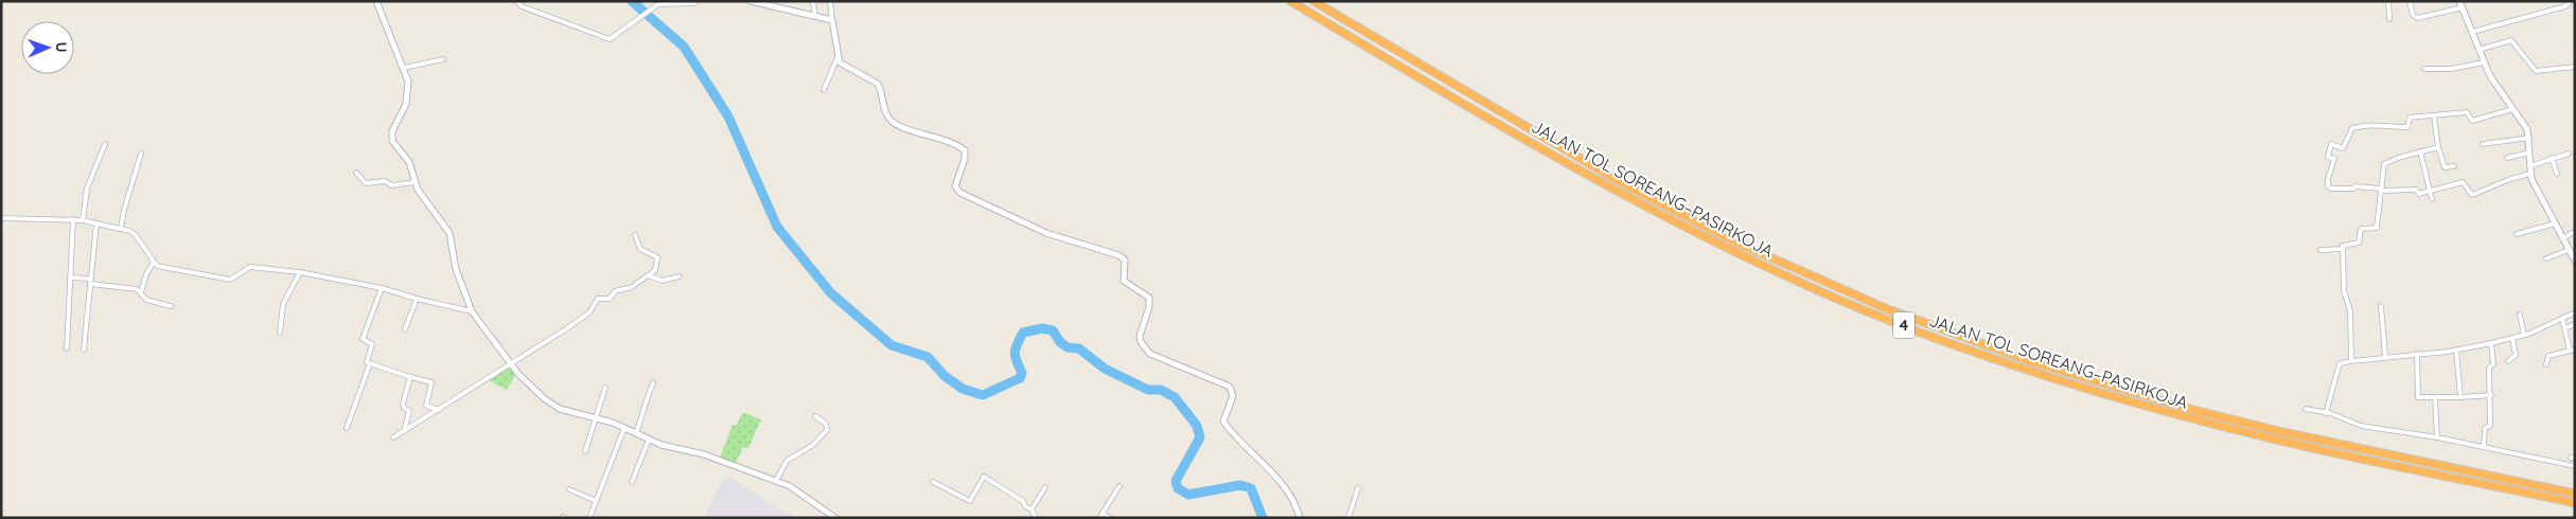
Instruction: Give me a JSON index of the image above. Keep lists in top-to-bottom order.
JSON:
{
  "streets": {
    "highway": ["JALAN TOL SOREANG–PASIRKOJA", "4"]
  },
  "north": "right"
}
